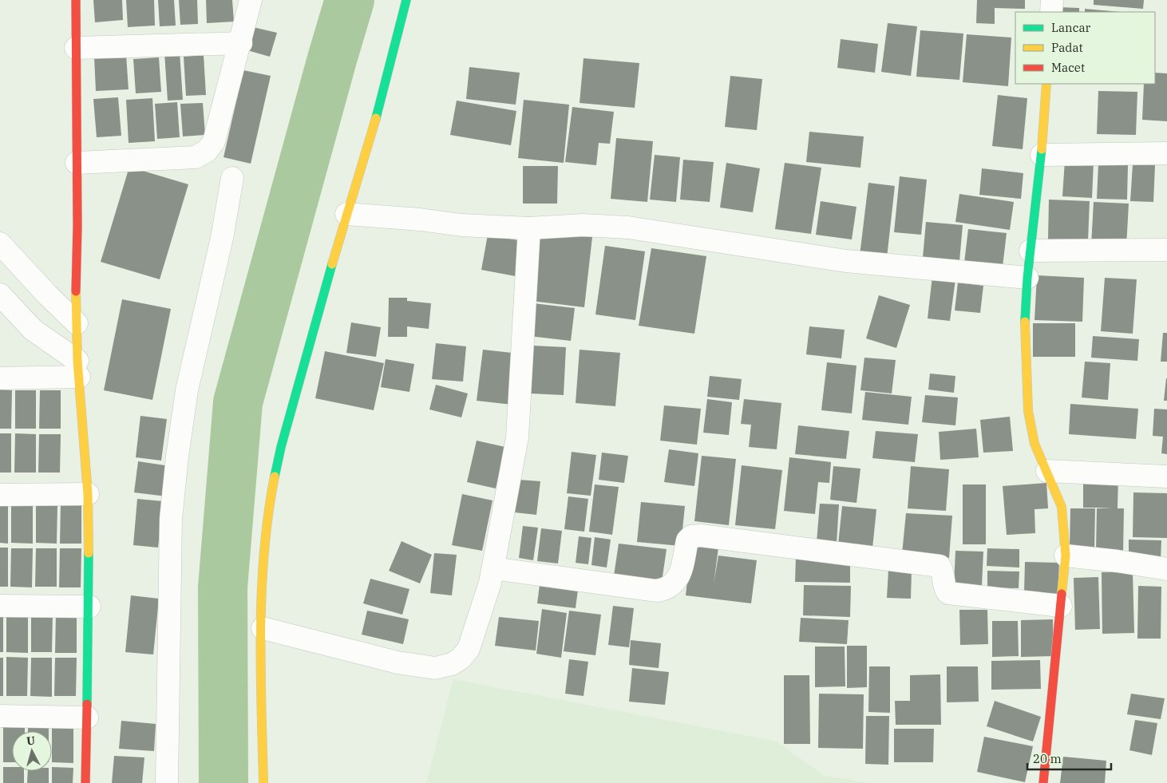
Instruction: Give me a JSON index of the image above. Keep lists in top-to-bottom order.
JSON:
{
  "legend": ["Lancar", "Padat", "Macet"],
  "scale_bar": "20 m",
  "north": "top"
}
